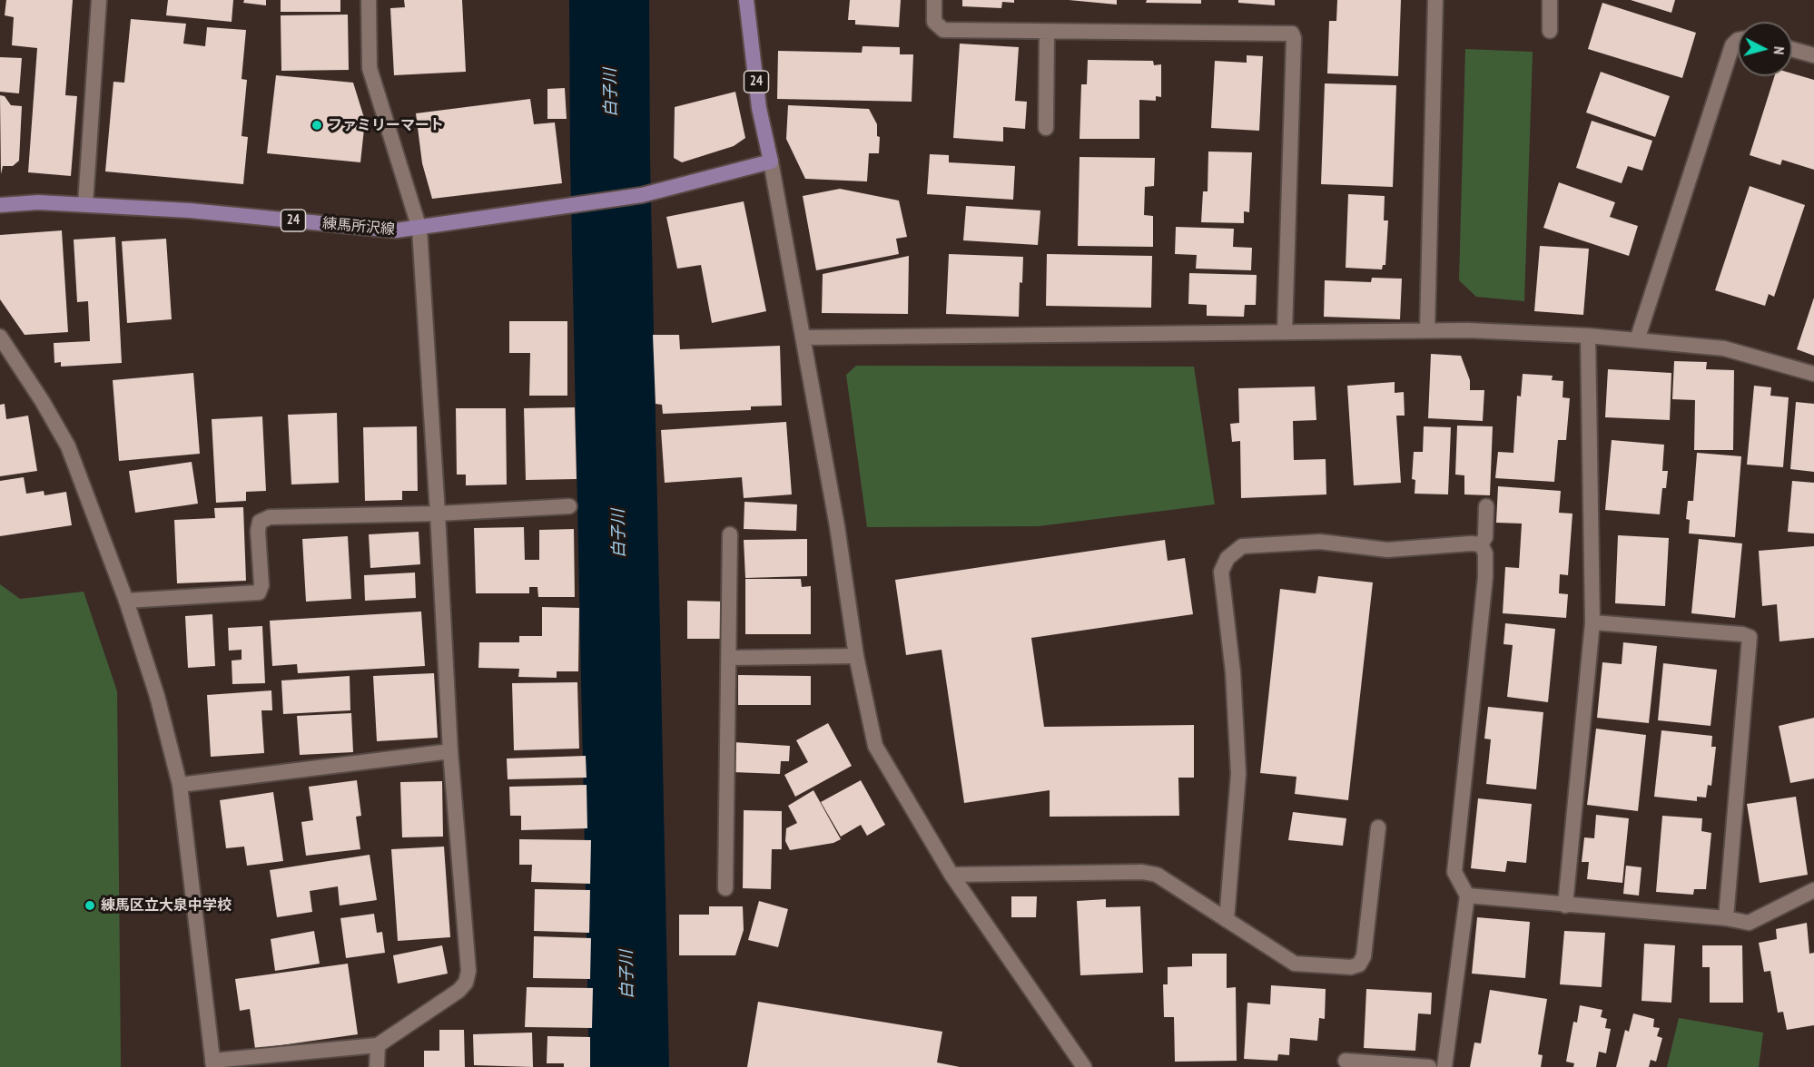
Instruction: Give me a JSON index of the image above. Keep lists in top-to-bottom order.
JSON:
{
  "streets": {
    "main road": ["24", "練馬所沢線"]
  },
  "crossings": [
    ["24", "練馬所沢線"]
  ],
  "water": ["白子川"],
  "places": ["ファミリーマート", "練馬区立大泉中学校"],
  "north": "right"
}
